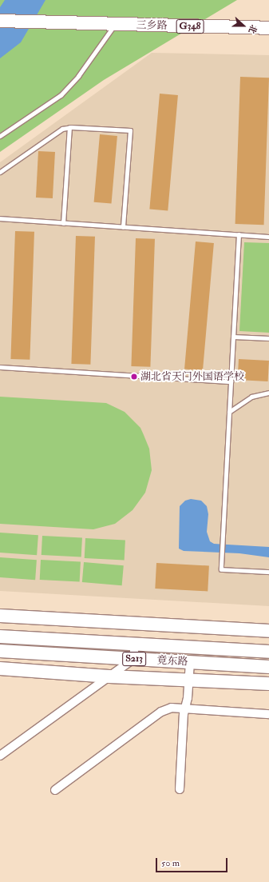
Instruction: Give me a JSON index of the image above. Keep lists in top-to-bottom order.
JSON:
{
  "streets": {
    "main road": [
      "三乡路",
      "G348",
      "S213",
      "竟东路"
    ]
  },
  "crossings": [
    ["三乡路", "G348"]
  ],
  "places": ["湖北省天门外国语学校"],
  "scale_bar": "50 m",
  "north": "right"
}
